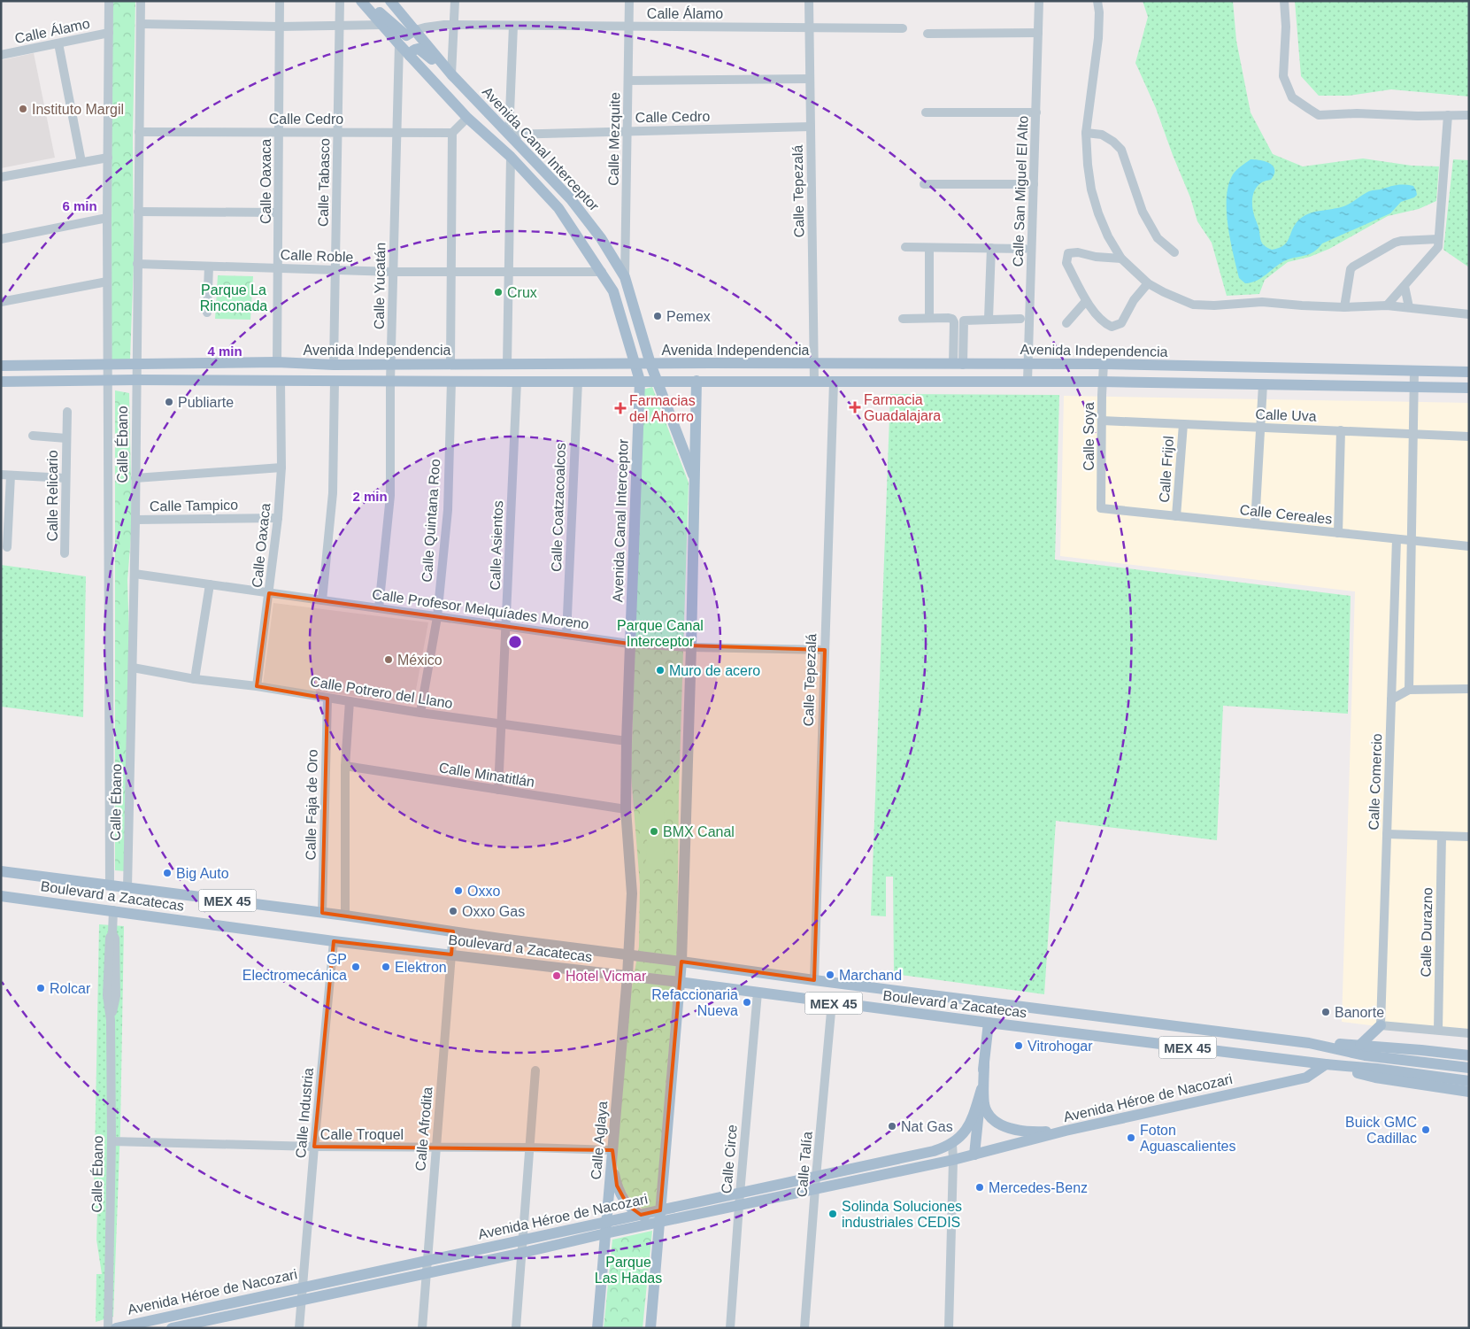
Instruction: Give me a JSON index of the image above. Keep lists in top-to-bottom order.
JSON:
{
  "streets": {
    "main road": [
      "Avenida Canal Interceptor",
      "Avenida Independencia",
      "Boulevard a Zacatecas",
      "MEX 45",
      "Avenida Héroe de Nacozari",
      "Calle Aglaya"
    ],
    "street": [
      "Calle Álamo",
      "Calle Cedro",
      "Calle Mezquite",
      "Calle Oaxaca",
      "Calle Tabasco",
      "Calle Tepezalá",
      "Calle San Miguel El Alto",
      "Calle Roble",
      "Calle Yucatán",
      "Calle Uva",
      "Calle Soya",
      "Calle Ébano",
      "Calle Frijol",
      "Calle Relicario",
      "Calle Tampico",
      "Calle Coatzacoalcos",
      "Calle Cereales",
      "Calle Quintana Roo",
      "Calle Asientos",
      "Calle Profesor Melquíades Moreno",
      "Calle Potrero del Llano",
      "Calle Minatitlán",
      "Calle Comercio",
      "Calle Faja de Oro",
      "Calle Durazno",
      "Calle Industria",
      "Calle Afrodita",
      "Calle Troquel",
      "Calle Circe",
      "Calle Talía"
    ]
  },
  "crossings": [
    ["Calle Álamo", "Calle Mezquite"],
    ["Calle Álamo", "Avenida Canal Interceptor"],
    ["Calle Álamo", "Calle Tepezalá"],
    ["Calle Álamo", "Calle Ébano"],
    ["Calle Cedro", "Calle Mezquite"],
    ["Calle Cedro", "Avenida Canal Interceptor"],
    ["Calle Cedro", "Calle Oaxaca"],
    ["Calle Cedro", "Calle Tabasco"],
    ["Calle Cedro", "Calle Tepezalá"],
    ["Calle Cedro", "Calle Yucatán"],
    ["Calle Cedro", "Calle Ébano"],
    ["Calle Mezquite", "Avenida Canal Interceptor"],
    ["Avenida Canal Interceptor", "Calle Roble"],
    ["Avenida Canal Interceptor", "Calle Yucatán"],
    ["Avenida Canal Interceptor", "Avenida Independencia"],
    ["Avenida Canal Interceptor", "Calle Profesor Melquíades Moreno"],
    ["Avenida Canal Interceptor", "Calle Potrero del Llano"],
    ["Avenida Canal Interceptor", "Calle Minatitlán"],
    ["Avenida Canal Interceptor", "Boulevard a Zacatecas"],
    ["Avenida Canal Interceptor", "Calle Aglaya"],
    ["Calle Oaxaca", "Calle Roble"],
    ["Calle Oaxaca", "Avenida Independencia"],
    ["Calle Oaxaca", "Calle Tampico"],
    ["Calle Oaxaca", "Calle Profesor Melquíades Moreno"],
    ["Calle Oaxaca", "Calle Potrero del Llano"],
    ["Calle Tabasco", "Calle Roble"],
    ["Calle Tabasco", "Avenida Independencia"],
    ["Calle Tepezalá", "Avenida Independencia"],
    ["Calle Tepezalá", "Calle Profesor Melquíades Moreno"],
    ["Calle Tepezalá", "Boulevard a Zacatecas"],
    ["Calle San Miguel El Alto", "Avenida Independencia"],
    ["Calle Roble", "Calle Yucatán"],
    ["Calle Roble", "Calle Ébano"],
    ["Calle Yucatán", "Avenida Independencia"],
    ["Calle Yucatán", "Calle Profesor Melquíades Moreno"],
    ["Avenida Independencia", "Calle Soya"],
    ["Avenida Independencia", "Calle Ébano"],
    ["Calle Uva", "Calle Soya"],
    ["Calle Uva", "Calle Frijol"],
    ["Calle Soya", "Calle Cereales"],
    ["Calle Ébano", "Calle Tampico"],
    ["Calle Ébano", "Calle Profesor Melquíades Moreno"],
    ["Calle Ébano", "Calle Potrero del Llano"],
    ["Calle Ébano", "Boulevard a Zacatecas"],
    ["Calle Ébano", "Calle Troquel"],
    ["Calle Frijol", "Calle Cereales"],
    ["Calle Coatzacoalcos", "Calle Profesor Melquíades Moreno"],
    ["Calle Cereales", "Calle Comercio"],
    ["Calle Quintana Roo", "Calle Profesor Melquíades Moreno"],
    ["Calle Quintana Roo", "Calle Potrero del Llano"],
    ["Calle Asientos", "Calle Profesor Melquíades Moreno"],
    ["Calle Asientos", "Calle Potrero del Llano"],
    ["Calle Asientos", "Calle Minatitlán"],
    ["Calle Potrero del Llano", "Calle Faja de Oro"],
    ["Calle Faja de Oro", "Boulevard a Zacatecas"],
    ["Boulevard a Zacatecas", "Avenida Héroe de Nacozari"],
    ["Boulevard a Zacatecas", "Calle Industria"],
    ["Boulevard a Zacatecas", "Calle Afrodita"],
    ["Boulevard a Zacatecas", "Calle Aglaya"],
    ["Boulevard a Zacatecas", "Calle Circe"],
    ["Boulevard a Zacatecas", "Calle Talía"],
    ["Avenida Héroe de Nacozari", "Calle Industria"],
    ["Avenida Héroe de Nacozari", "Calle Afrodita"],
    ["Avenida Héroe de Nacozari", "Calle Aglaya"],
    ["Avenida Héroe de Nacozari", "Calle Circe"],
    ["Avenida Héroe de Nacozari", "Calle Talía"],
    ["Calle Industria", "Calle Troquel"],
    ["Calle Afrodita", "Calle Troquel"],
    ["Calle Troquel", "Calle Aglaya"]
  ],
  "parks": ["Parque La Rinconada", "Parque Canal Interceptor", "Parque Las Hadas"],
  "places": {
    "other": [
      "Instituto Margil",
      "Crux",
      "Pemex",
      "Publiarte",
      "México",
      "Muro de acero",
      "BMX Canal",
      "Big Auto",
      "Oxxo",
      "Oxxo Gas",
      "GP Electromecánica",
      "Elektron",
      "Marchand",
      "Hotel Vicmar",
      "Rolcar",
      "Refaccionaria Nueva",
      "Banorte",
      "Vitrohogar",
      "Nat Gas",
      "Buick GMC Cadillac",
      "Foton Aguascalientes",
      "Mercedes-Benz",
      "Solinda Soluciones industriales CEDIS"
    ],
    "health": ["Farmacia Guadalajara", "Farmacias del Ahorro"]
  },
  "rings": ["6 min", "4 min", "2 min"]
}
